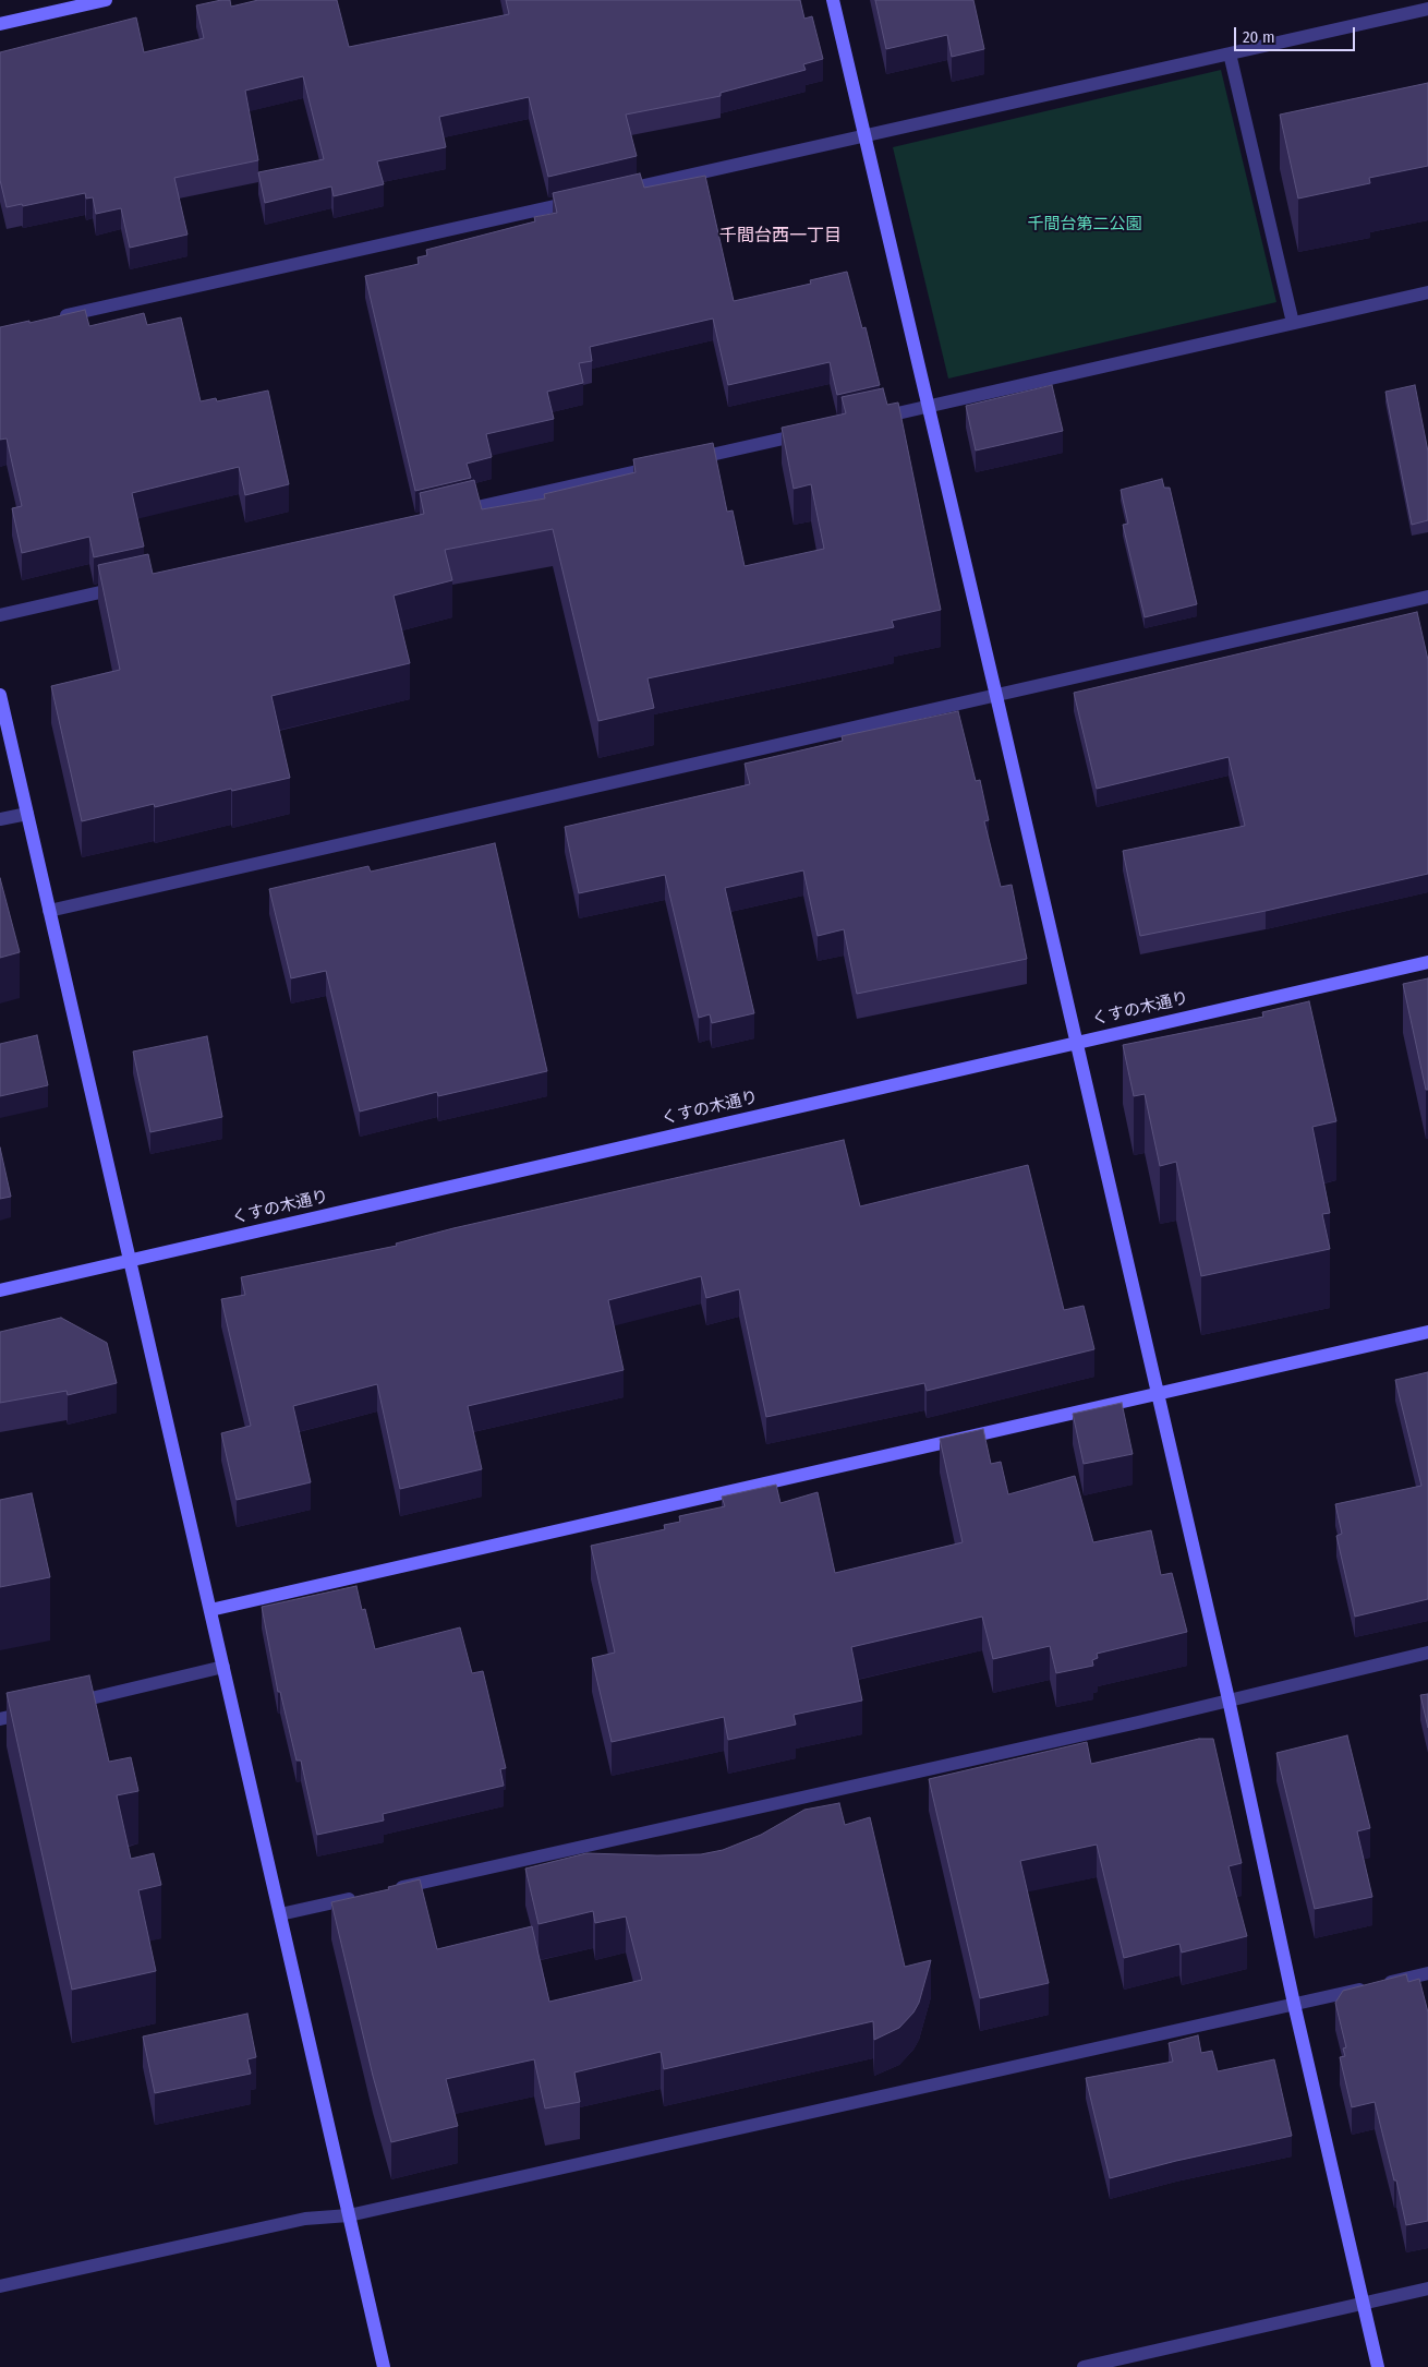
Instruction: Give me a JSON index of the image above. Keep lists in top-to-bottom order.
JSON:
{
  "streets": {
    "street": ["くすの木通り"]
  },
  "districts": ["千間台西一丁目"],
  "parks": ["千間台第二公園"],
  "scale_bar": "20 m"
}
